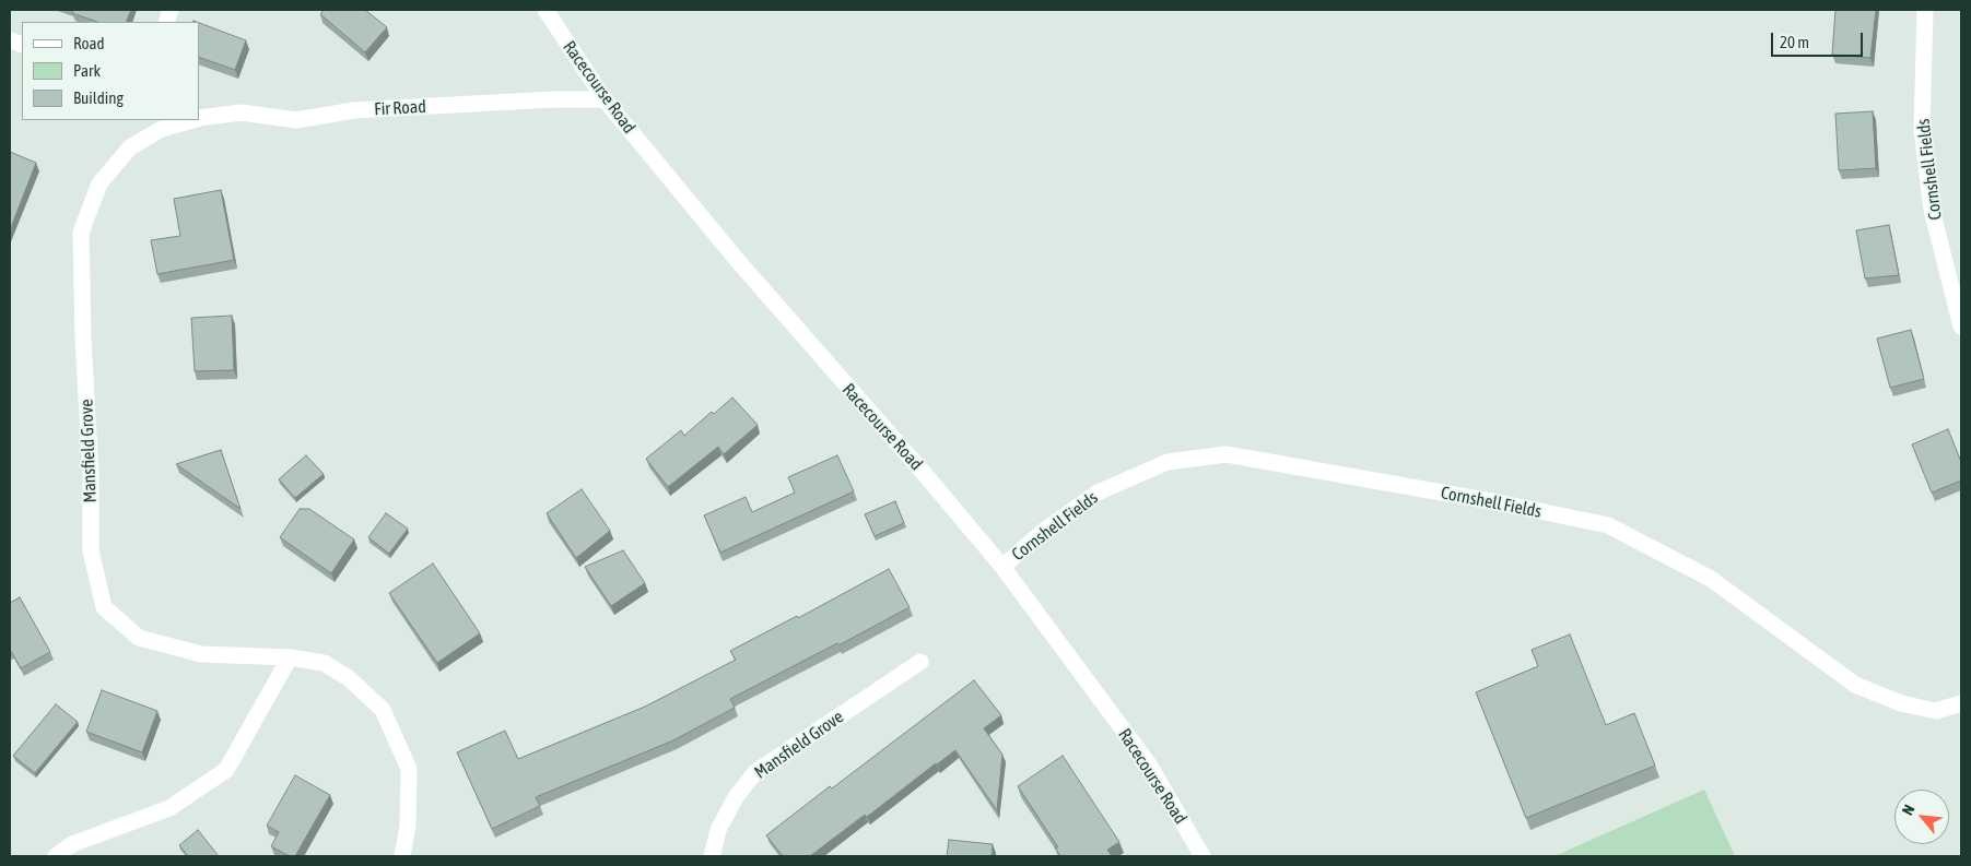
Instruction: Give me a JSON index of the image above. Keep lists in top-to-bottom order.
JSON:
{
  "streets": {
    "street": [
      "Racecourse Road",
      "Fir Road",
      "Cornshell Fields",
      "Mansfield Grove"
    ]
  },
  "crossings": [
    ["Racecourse Road", "Fir Road"],
    ["Racecourse Road", "Cornshell Fields"],
    ["Fir Road", "Mansfield Grove"]
  ],
  "legend": ["Road", "Park", "Building"],
  "scale_bar": "20 m",
  "north": "top left"
}
